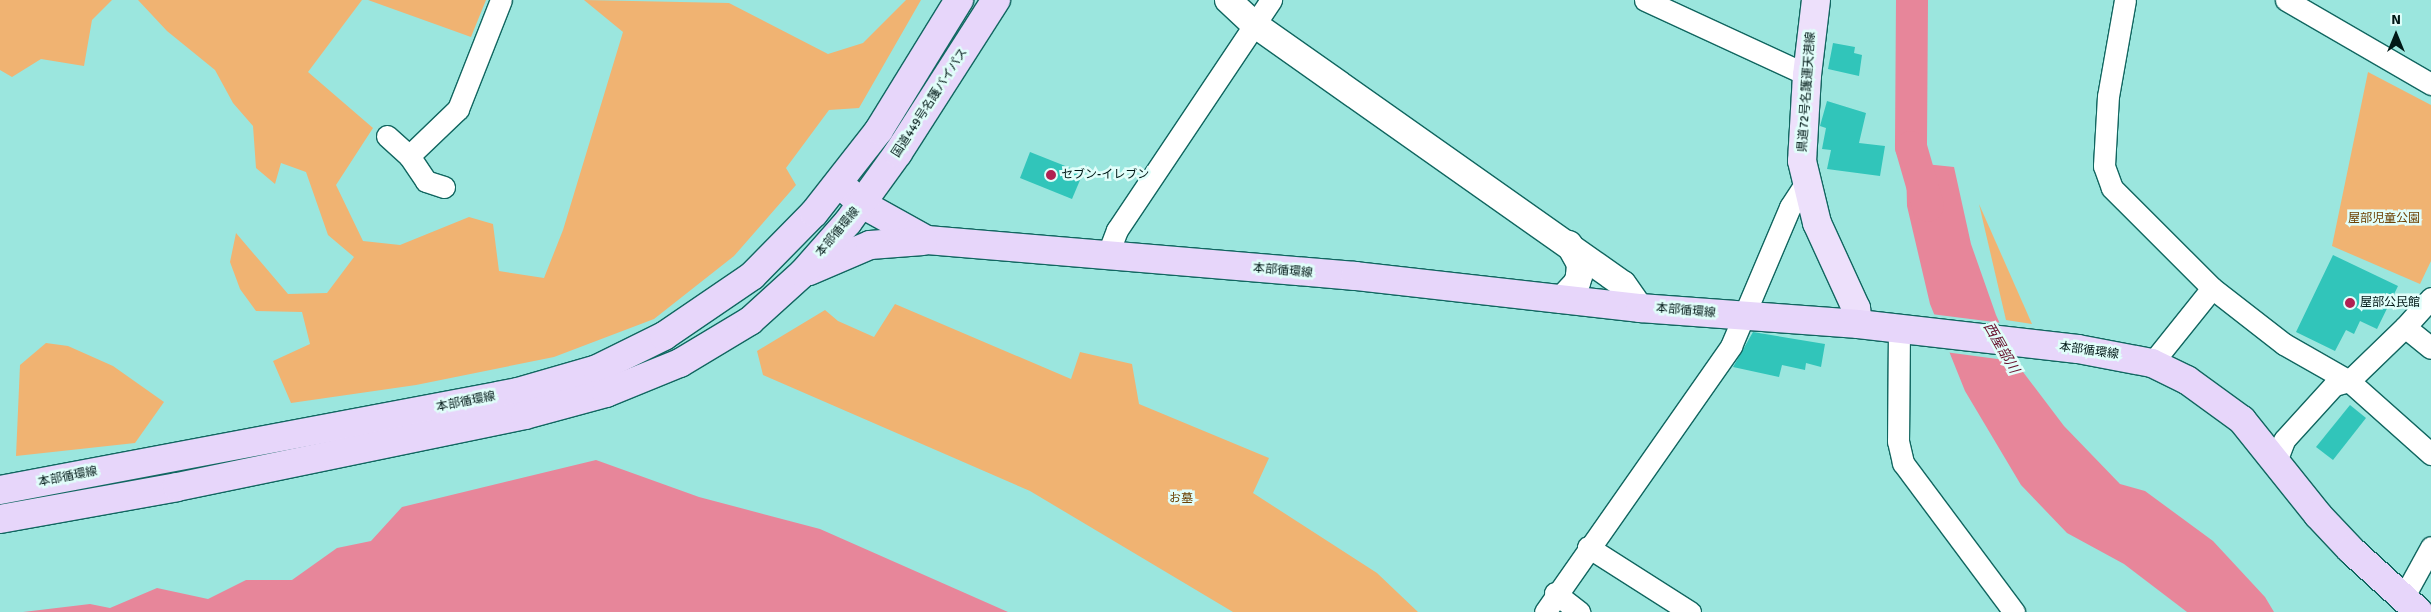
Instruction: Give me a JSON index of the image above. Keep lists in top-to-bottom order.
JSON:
{
  "streets": {
    "highway": ["国道449号名護バイパス", "本部循環線"],
    "main road": ["県道72号名護運天港線"]
  },
  "crossings": [
    ["県道72号名護運天港線", "本部循環線"],
    ["国道449号名護バイパス", "本部循環線"]
  ],
  "water": ["西屋部川"],
  "parks": ["屋部児童公園", "お墓"],
  "places": ["セブン-イレブン", "屋部公民館"],
  "north": "top"
}
